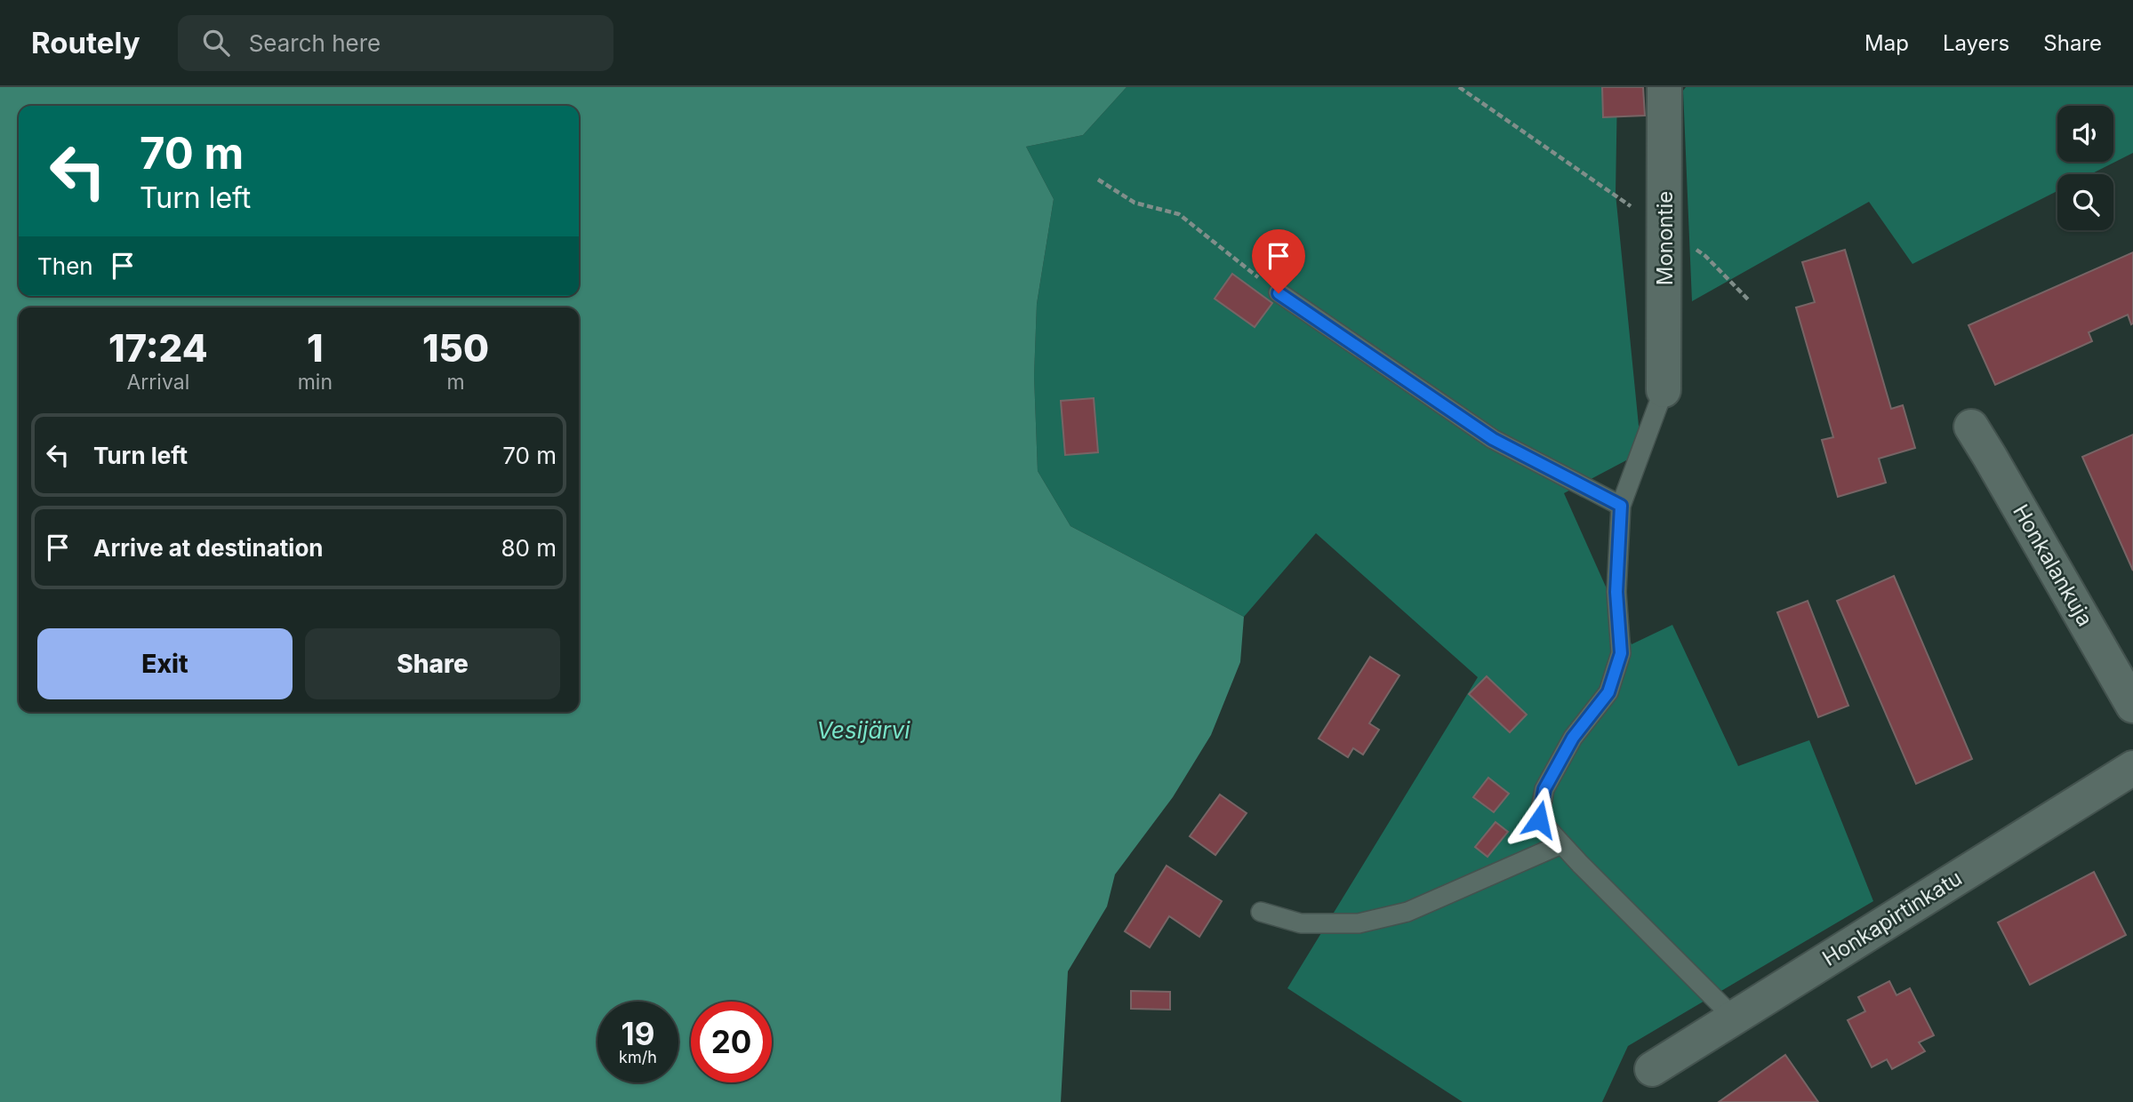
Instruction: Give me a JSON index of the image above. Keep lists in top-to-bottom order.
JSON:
{
  "streets": {
    "street": ["Monontie", "Honkalankuja", "Honkapirtinkatu"]
  },
  "water": ["Vesijärvi"],
  "page": {
    "header": "Routely",
    "search": "Search here",
    "nav": ["Map", "Layers", "Share"],
    "turn": ["70 m", "Turn left"],
    "then": "Then",
    "eta": [
      "17:24",
      "Arrival",
      "1",
      "min",
      "150",
      "m"
    ],
    "list": [
      {
        "name": "Turn left",
        "value": "70 m"
      },
      {
        "name": "Arrive at destination",
        "value": "80 m"
      }
    ],
    "buttons": ["Exit", "Share"],
    "speed": "19 km/h",
    "limit": "20"
  }
}
